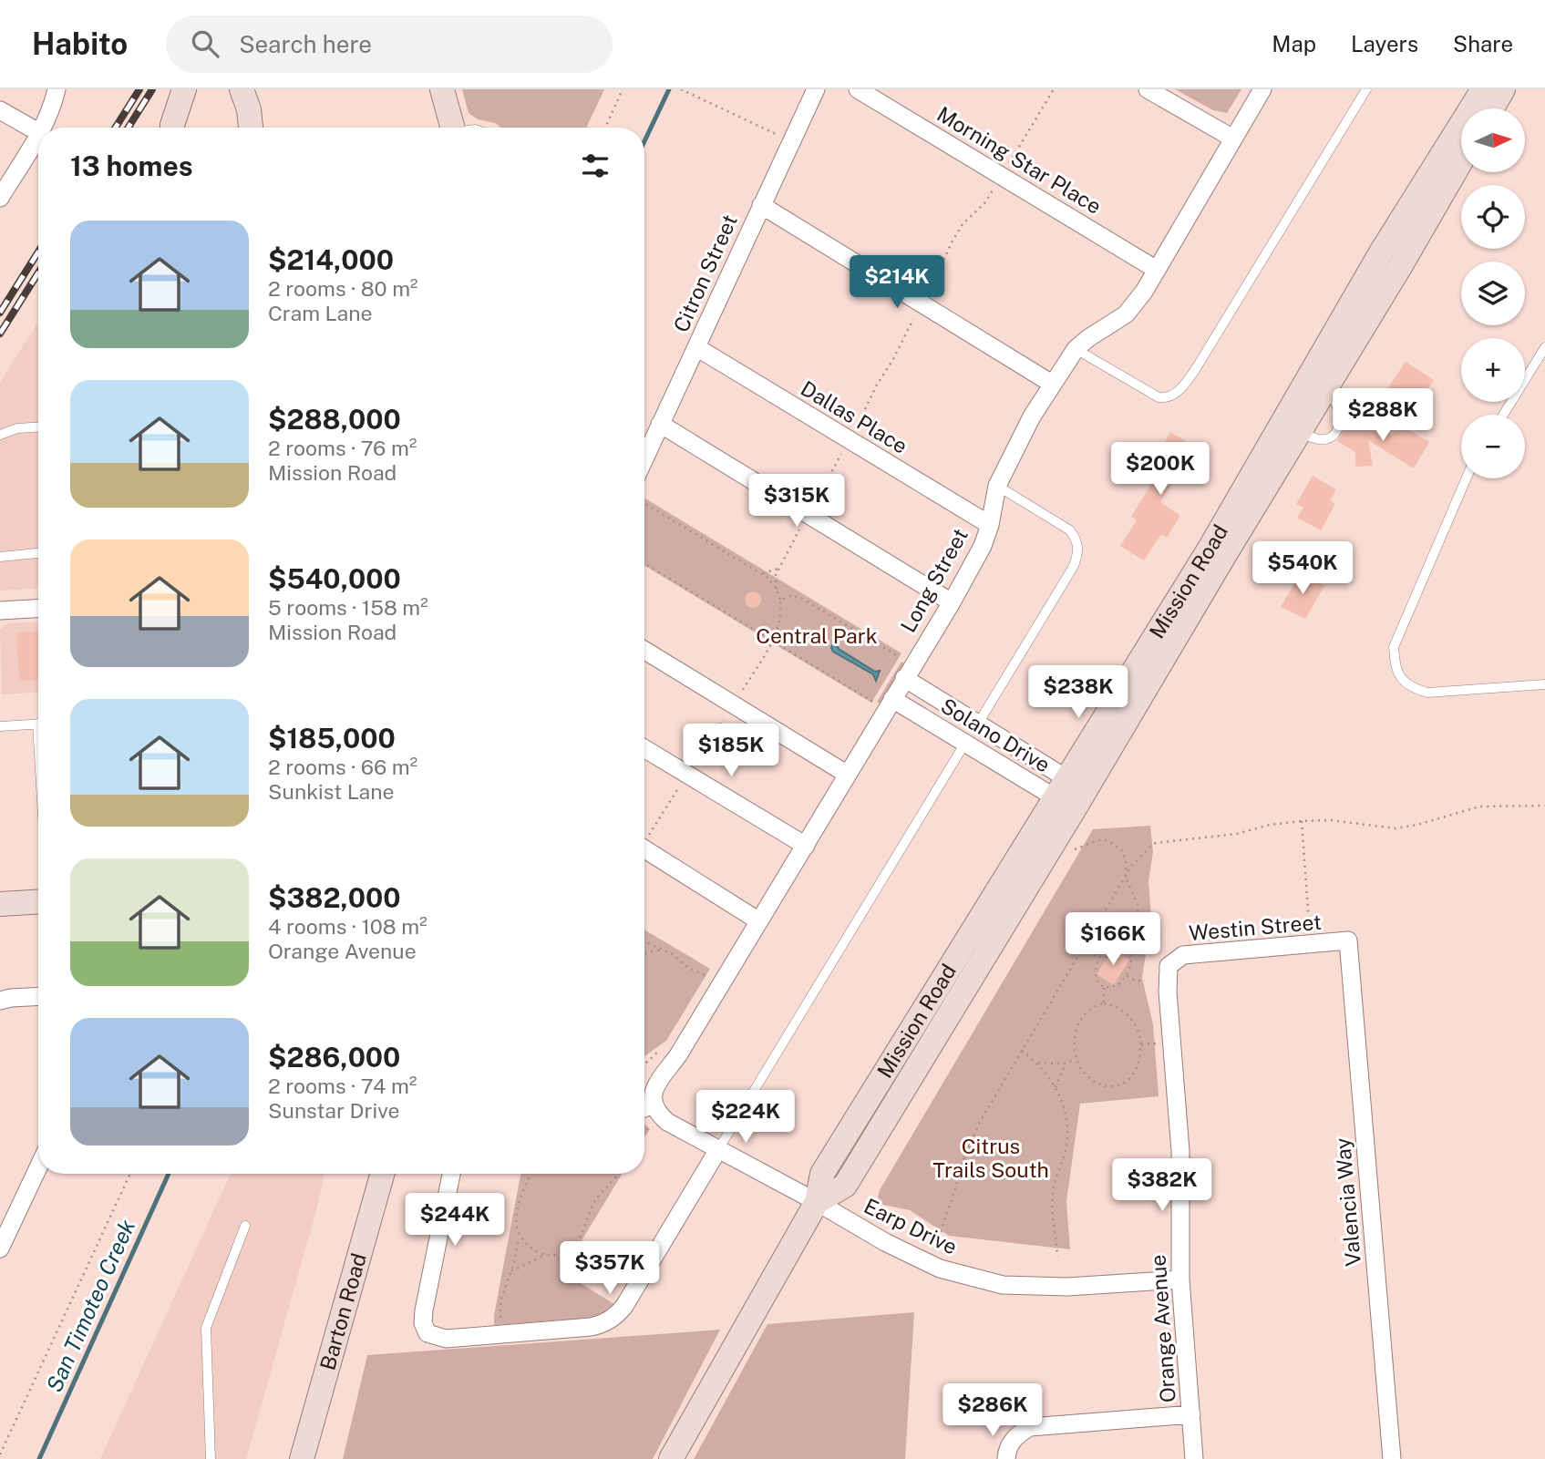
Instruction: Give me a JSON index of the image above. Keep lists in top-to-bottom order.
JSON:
{
  "streets": {
    "street": [
      "Morning Star Place",
      "Citron Street",
      "Dallas Place",
      "Long Street",
      "Mission Road",
      "Solano Drive",
      "Westin Street",
      "Valencia Way",
      "Earp Drive",
      "Barton Road",
      "Orange Avenue"
    ]
  },
  "crossings": [
    ["Morning Star Place", "Long Street"],
    ["Citron Street", "Dallas Place"],
    ["Dallas Place", "Long Street"],
    ["Long Street", "Solano Drive"],
    ["Long Street", "Earp Drive"],
    ["Mission Road", "Solano Drive"],
    ["Mission Road", "Earp Drive"],
    ["Westin Street", "Valencia Way"],
    ["Westin Street", "Orange Avenue"],
    ["Earp Drive", "Orange Avenue"]
  ],
  "water": ["San Timoteo Creek"],
  "parks": ["Central Park", "Citrus Trails South"],
  "north": "right",
  "page": {
    "header": "Habito",
    "search": "Search here",
    "nav": ["Map", "Layers", "Share"],
    "map_buttons": ["+", "−"],
    "heading": "13 homes",
    "list": [
      {
        "name": "$214,000",
        "note": "2 rooms · 80 m² · Cram Lane"
      },
      {
        "name": "$288,000",
        "note": "2 rooms · 76 m² · Mission Road"
      },
      {
        "name": "$540,000",
        "note": "5 rooms · 158 m² · Mission Road"
      },
      {
        "name": "$185,000",
        "note": "2 rooms · 66 m² · Sunkist Lane"
      },
      {
        "name": "$382,000",
        "note": "4 rooms · 108 m² · Orange Avenue"
      },
      {
        "name": "$286,000",
        "note": "2 rooms · 74 m² · Sunstar Drive"
      }
    ],
    "price": [
      "$214K",
      "$288K",
      "$200K",
      "$315K",
      "$540K",
      "$238K",
      "$185K",
      "$166K",
      "$224K",
      "$382K",
      "$244K",
      "$357K",
      "$286K"
    ]
  }
}
